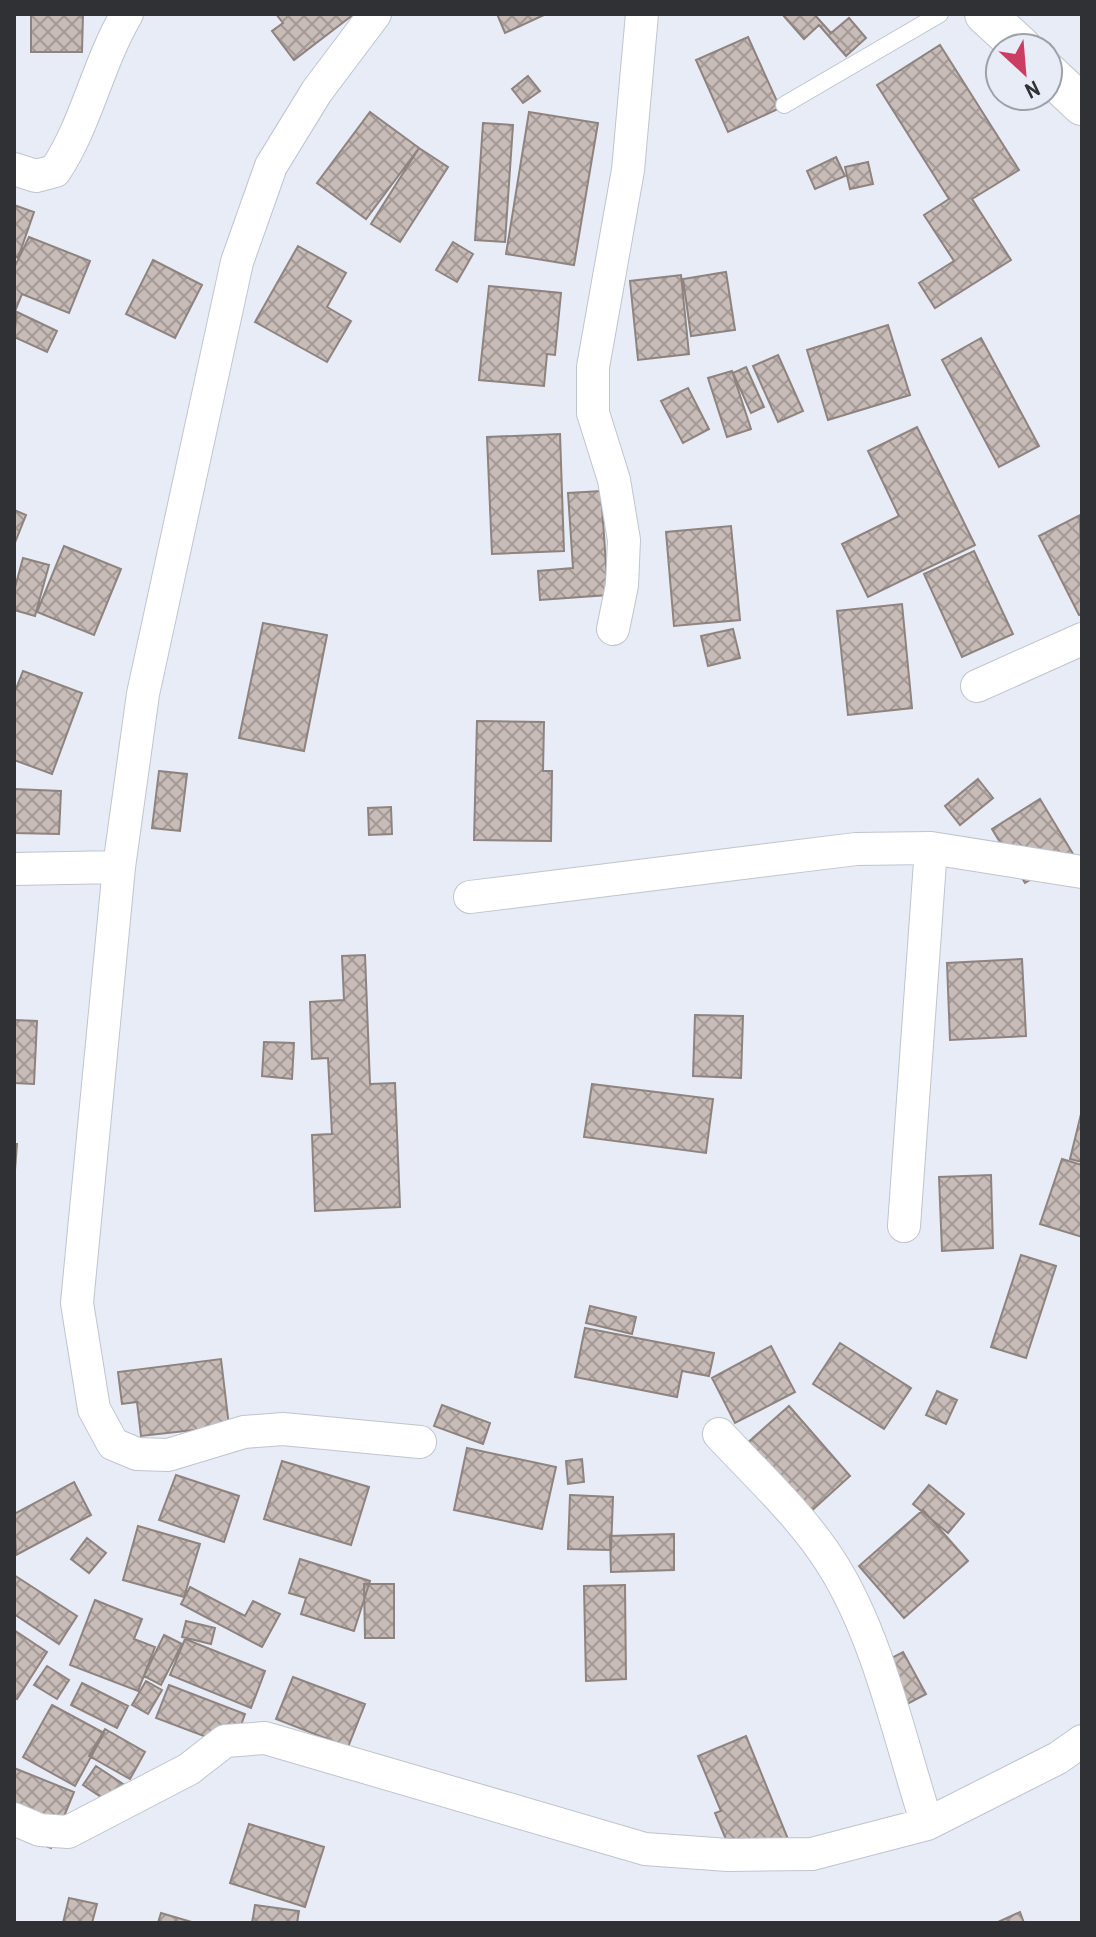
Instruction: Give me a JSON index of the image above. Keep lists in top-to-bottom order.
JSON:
{
  "north": "bottom right"
}
